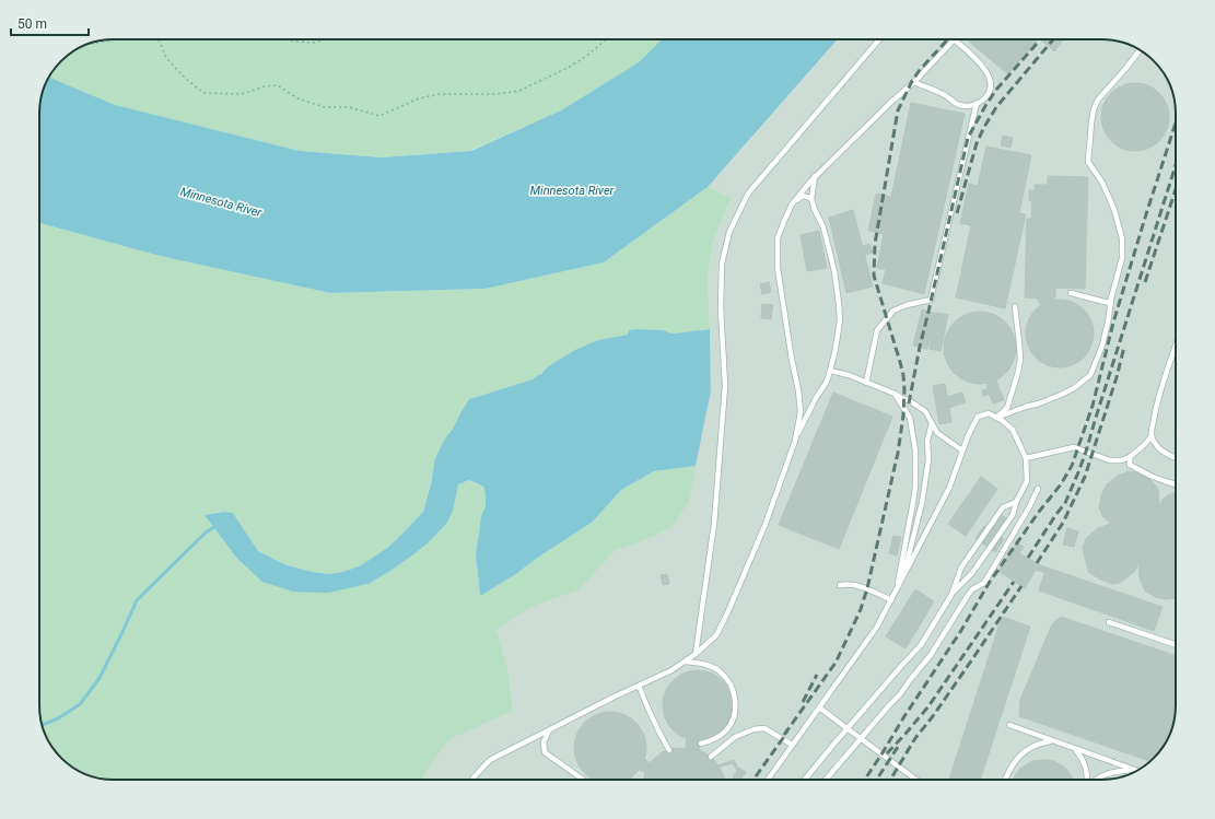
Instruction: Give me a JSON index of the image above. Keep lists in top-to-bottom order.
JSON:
{
  "water": ["Minnesota River"],
  "scale_bar": "50 m"
}
